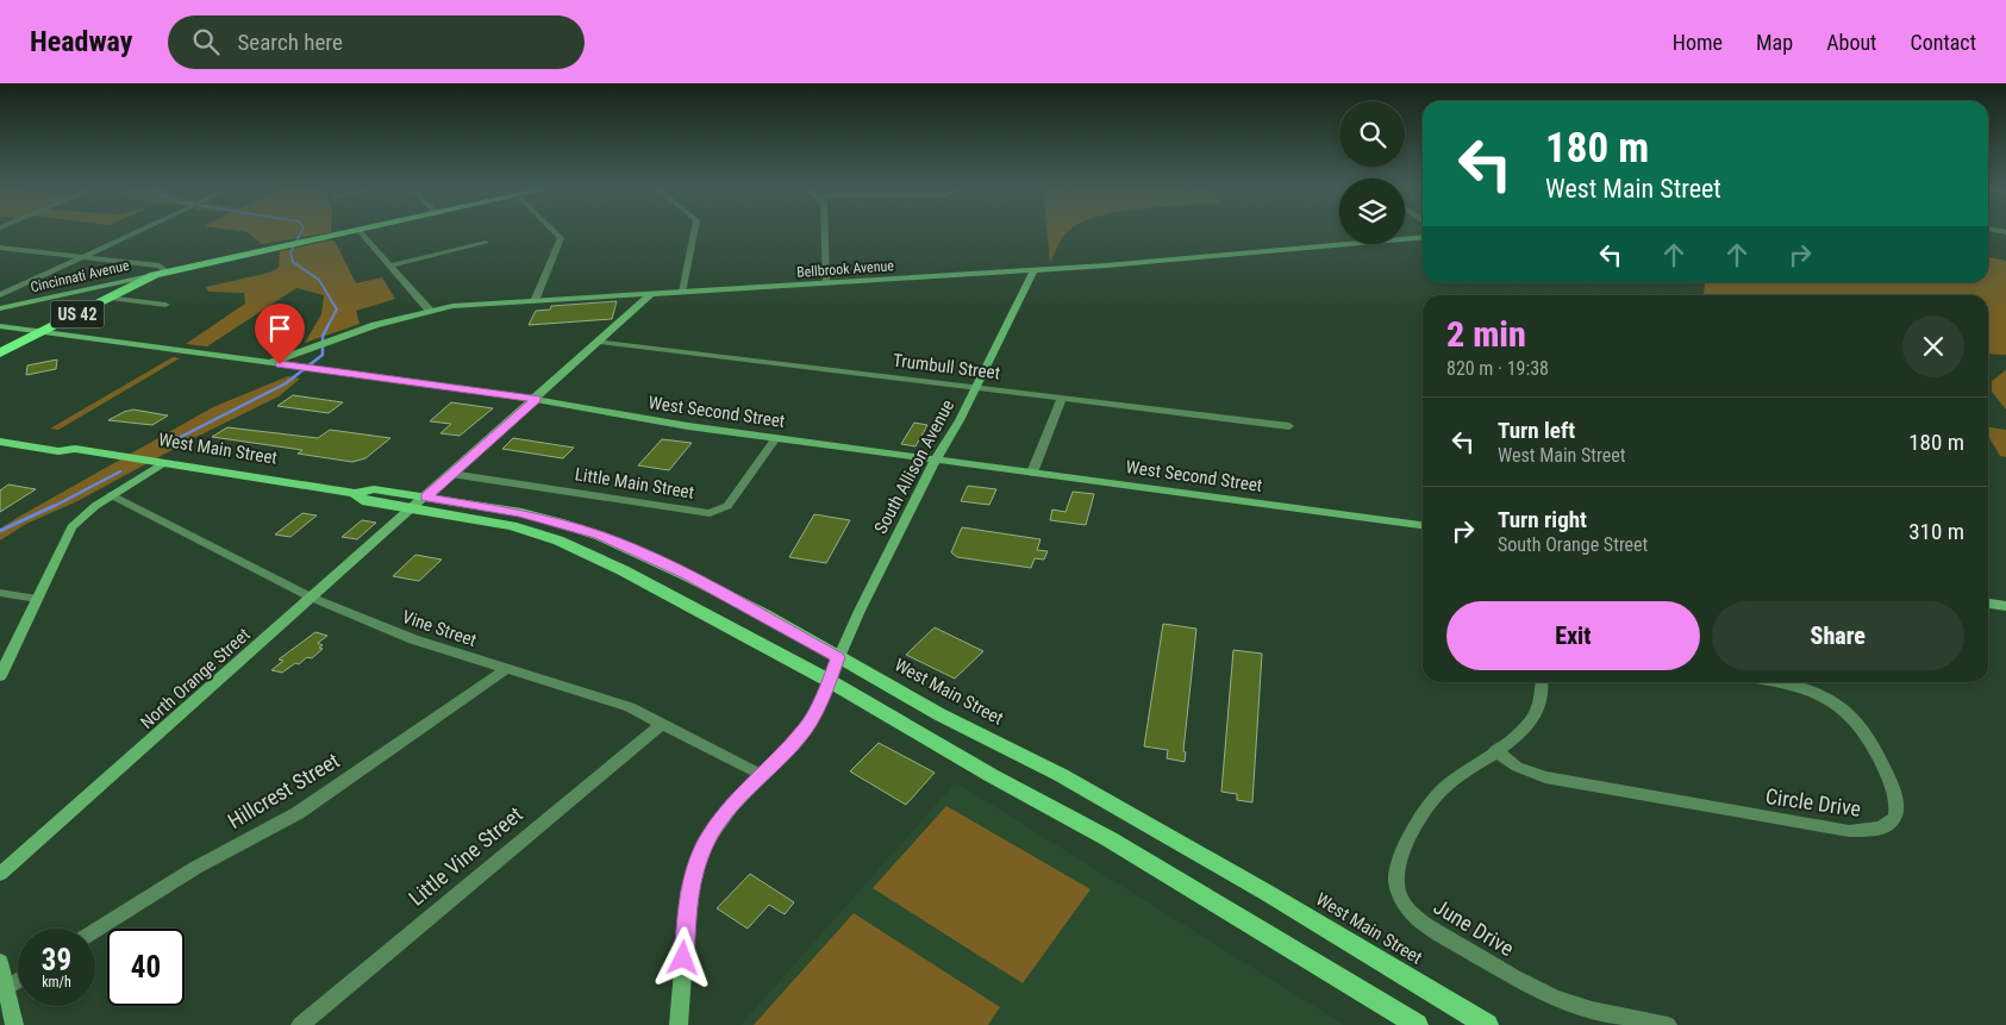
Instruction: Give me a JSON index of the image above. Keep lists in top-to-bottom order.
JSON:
{
  "streets": {
    "highway": ["Cincinnati Avenue", "US 42"],
    "main road": ["West Main Street"],
    "street": [
      "Bellbrook Avenue",
      "Trumbull Street",
      "West Second Street",
      "South Allison Avenue",
      "Little Main Street",
      "Vine Street",
      "North Orange Street",
      "Hillcrest Street",
      "Circle Drive",
      "Little Vine Street",
      "June Drive"
    ]
  },
  "crossings": [
    ["Bellbrook Avenue", "West Second Street"],
    ["Bellbrook Avenue", "South Allison Avenue"],
    ["Bellbrook Avenue", "North Orange Street"],
    ["Cincinnati Avenue", "US 42"],
    ["US 42", "West Second Street"],
    ["Trumbull Street", "South Allison Avenue"],
    ["Trumbull Street", "North Orange Street"],
    ["West Second Street", "South Allison Avenue"],
    ["West Second Street", "Little Main Street"],
    ["West Second Street", "North Orange Street"],
    ["West Main Street", "South Allison Avenue"],
    ["West Main Street", "North Orange Street"],
    ["South Allison Avenue", "Vine Street"],
    ["Little Main Street", "North Orange Street"],
    ["Vine Street", "North Orange Street"],
    ["Vine Street", "Hillcrest Street"],
    ["Vine Street", "Little Vine Street"],
    ["Circle Drive", "June Drive"]
  ],
  "page": {
    "header": "Headway",
    "search": "Search here",
    "nav": [
      "Home",
      "Map",
      "About",
      "Contact"
    ],
    "turn": ["180 m", "West Main Street"],
    "heading": ["2 min", "820 m · 19:38"],
    "list": [
      {
        "name": "Turn left",
        "note": "West Main Street",
        "value": "180 m"
      },
      {
        "name": "Turn right",
        "note": "South Orange Street",
        "value": "310 m"
      }
    ],
    "buttons": ["Exit", "Share"],
    "speed": "39 km/h",
    "limit": "40"
  }
}
